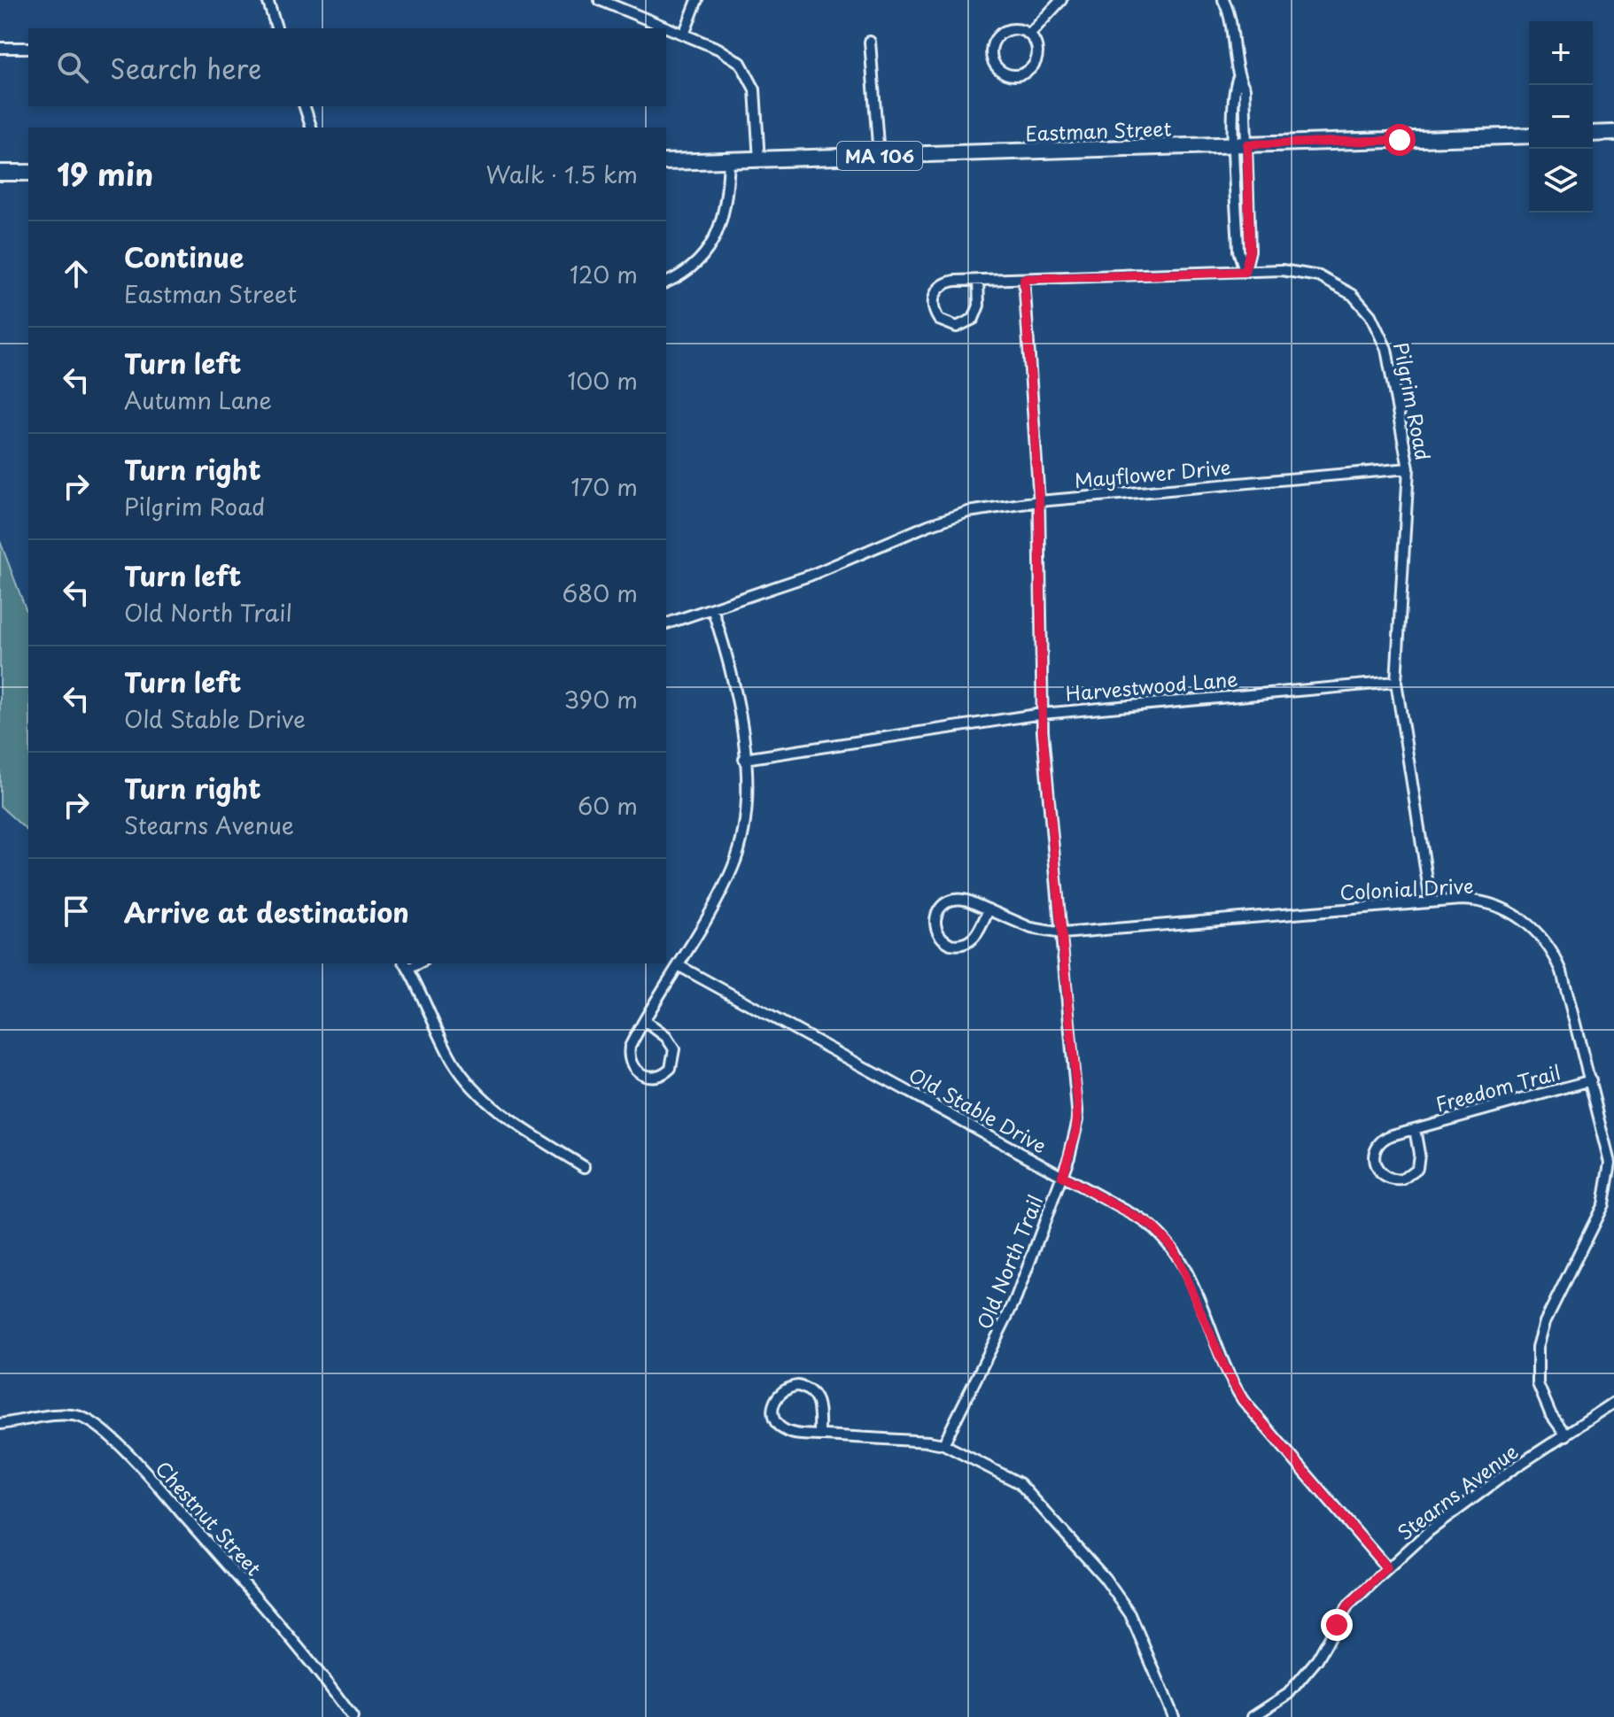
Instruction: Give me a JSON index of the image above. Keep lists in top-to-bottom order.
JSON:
{
  "streets": {
    "main road": ["Eastman Street", "MA 106"],
    "street": [
      "Pilgrim Road",
      "Mayflower Drive",
      "Harvestwood Lane",
      "Colonial Drive",
      "Freedom Trail",
      "Old Stable Drive",
      "Old North Trail",
      "Stearns Avenue",
      "Chestnut Street"
    ]
  },
  "crossings": [
    ["Pilgrim Road", "Mayflower Drive"],
    ["Pilgrim Road", "Harvestwood Lane"],
    ["Pilgrim Road", "Colonial Drive"],
    ["Pilgrim Road", "Old North Trail"],
    ["Mayflower Drive", "Old North Trail"],
    ["Harvestwood Lane", "Old North Trail"],
    ["Colonial Drive", "Freedom Trail"],
    ["Colonial Drive", "Old North Trail"],
    ["Colonial Drive", "Stearns Avenue"],
    ["Old Stable Drive", "Old North Trail"],
    ["Old Stable Drive", "Stearns Avenue"]
  ],
  "page": {
    "map_buttons": ["+", "−"],
    "search": "Search here",
    "heading": ["19 min", "Walk · 1.5 km"],
    "list": [
      ["Continue", "Eastman Street", "120 m"],
      ["Turn left", "Autumn Lane", "100 m"],
      ["Turn right", "Pilgrim Road", "170 m"],
      ["Turn left", "Old North Trail", "680 m"],
      ["Turn left", "Old Stable Drive", "390 m"],
      ["Turn right", "Stearns Avenue", "60 m"],
      "Arrive at destination"
    ]
  }
}
